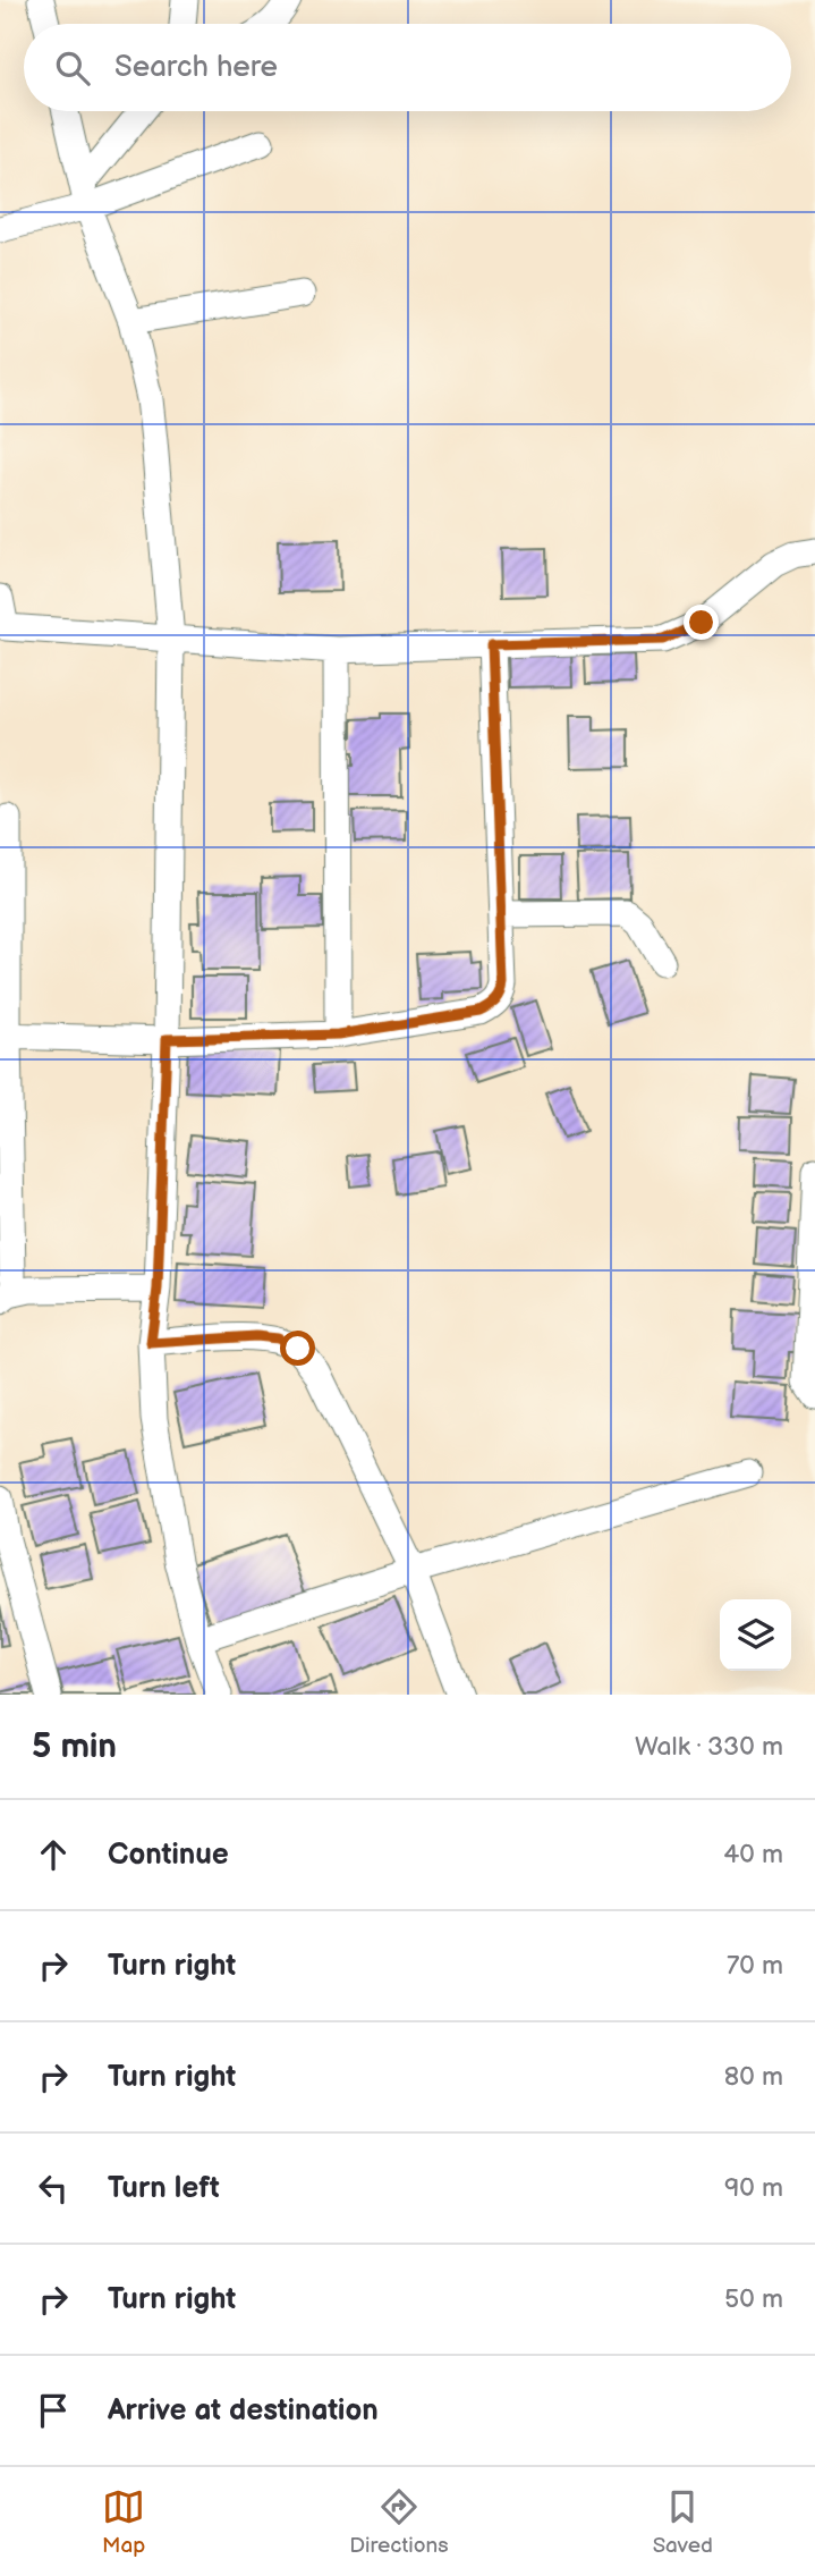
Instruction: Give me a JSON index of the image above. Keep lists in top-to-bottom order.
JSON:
{
  "page": {
    "search": "Search here",
    "heading": ["5 min", "Walk · 330 m"],
    "list": [
      ["Continue", "40 m"],
      ["Turn right", "70 m"],
      ["Turn right", "80 m"],
      ["Turn left", "90 m"],
      ["Turn right", "50 m"],
      "Arrive at destination"
    ],
    "nav": ["Map", "Directions", "Saved"]
  }
}
